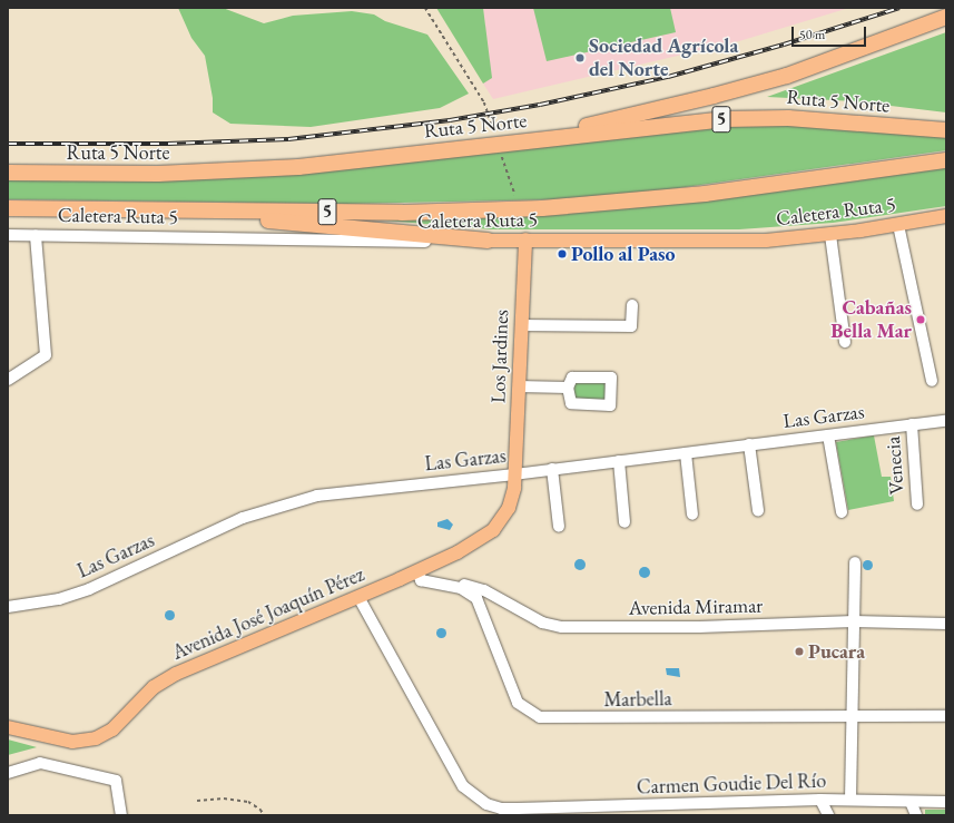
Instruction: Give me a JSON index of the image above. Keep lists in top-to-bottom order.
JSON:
{
  "streets": {
    "highway": ["Ruta 5 Norte", "5"],
    "main road": ["Caletera Ruta 5", "Los Jardines", "Avenida José Joaquín Pérez"],
    "street": [
      "Las Garzas",
      "Venecia",
      "Avenida Miramar",
      "Marbella",
      "Carmen Goudie Del Río"
    ]
  },
  "crossings": [
    ["Caletera Ruta 5", "Los Jardines"],
    ["Los Jardines", "Las Garzas"],
    ["Los Jardines", "Avenida José Joaquín Pérez"],
    ["Las Garzas", "Venecia"],
    ["Las Garzas", "Avenida José Joaquín Pérez"],
    ["Avenida Miramar", "Marbella"],
    ["Avenida José Joaquín Pérez", "Marbella"],
    ["Avenida José Joaquín Pérez", "Carmen Goudie Del Río"]
  ],
  "places": [
    "Sociedad Agrícola del Norte",
    "Pollo al Paso",
    "Cabañas Bella Mar",
    "Pucara"
  ],
  "scale_bar": "50 m"
}
